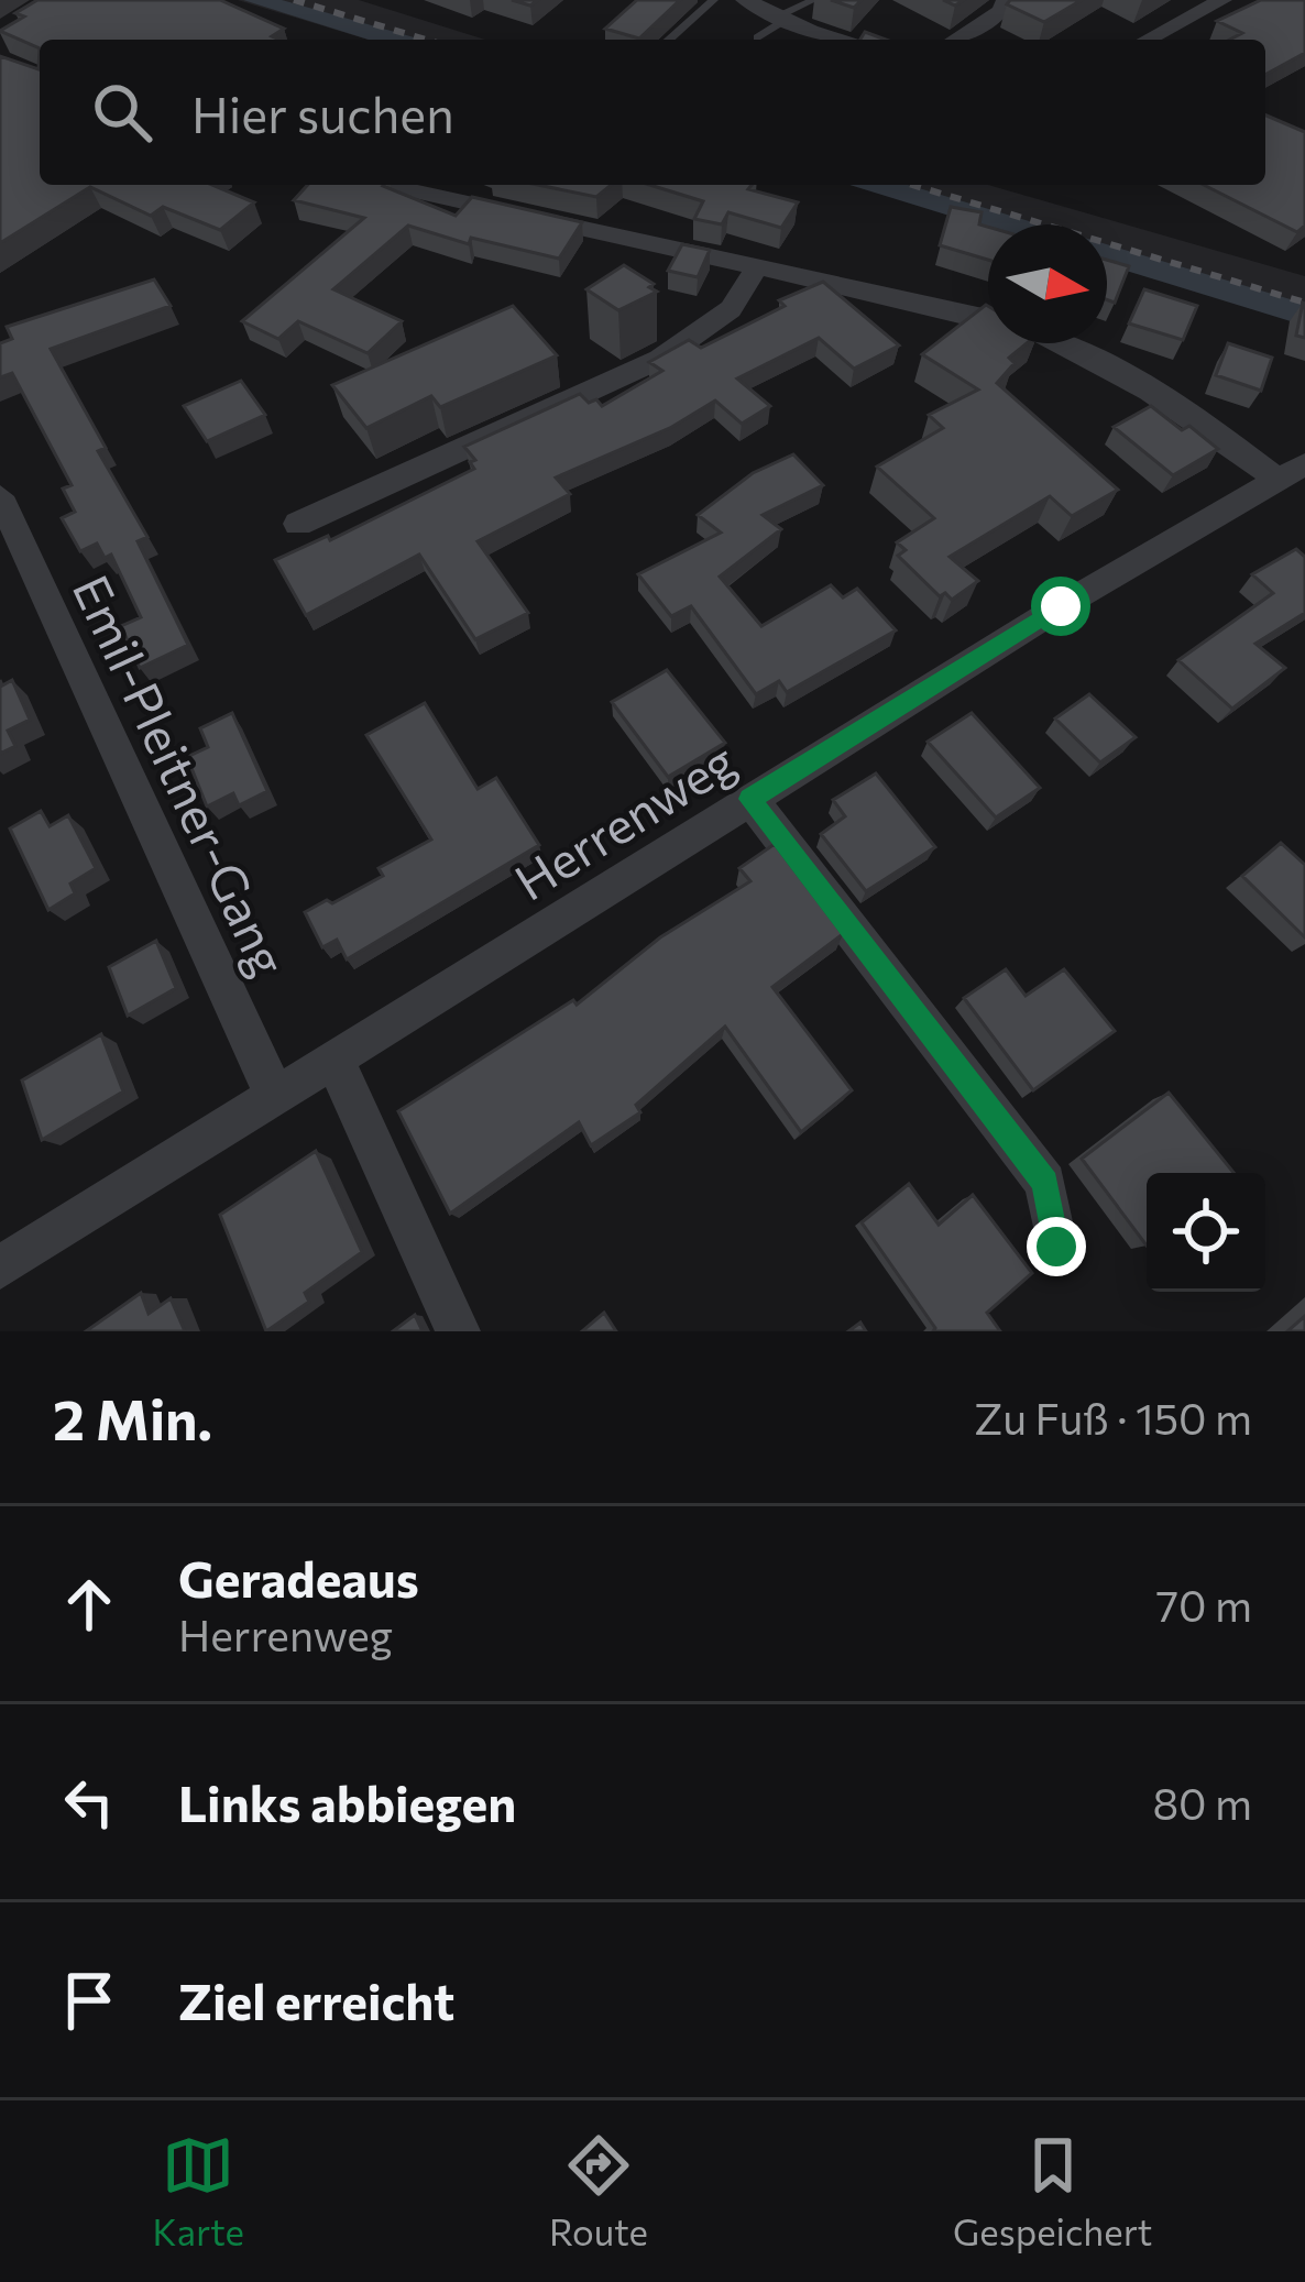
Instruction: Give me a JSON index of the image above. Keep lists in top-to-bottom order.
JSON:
{
  "streets": {
    "street": ["Emil-Pleitner-Gang", "Herrenweg"]
  },
  "crossings": [
    ["Emil-Pleitner-Gang", "Herrenweg"]
  ],
  "north": "right",
  "page": {
    "search": "Hier suchen",
    "heading": ["2 Min.", "Zu Fuß · 150 m"],
    "list": [
      ["Geradeaus", "Herrenweg", "70 m"],
      ["Links abbiegen", "80 m"],
      "Ziel erreicht"
    ],
    "nav": ["Karte", "Route", "Gespeichert"]
  }
}
